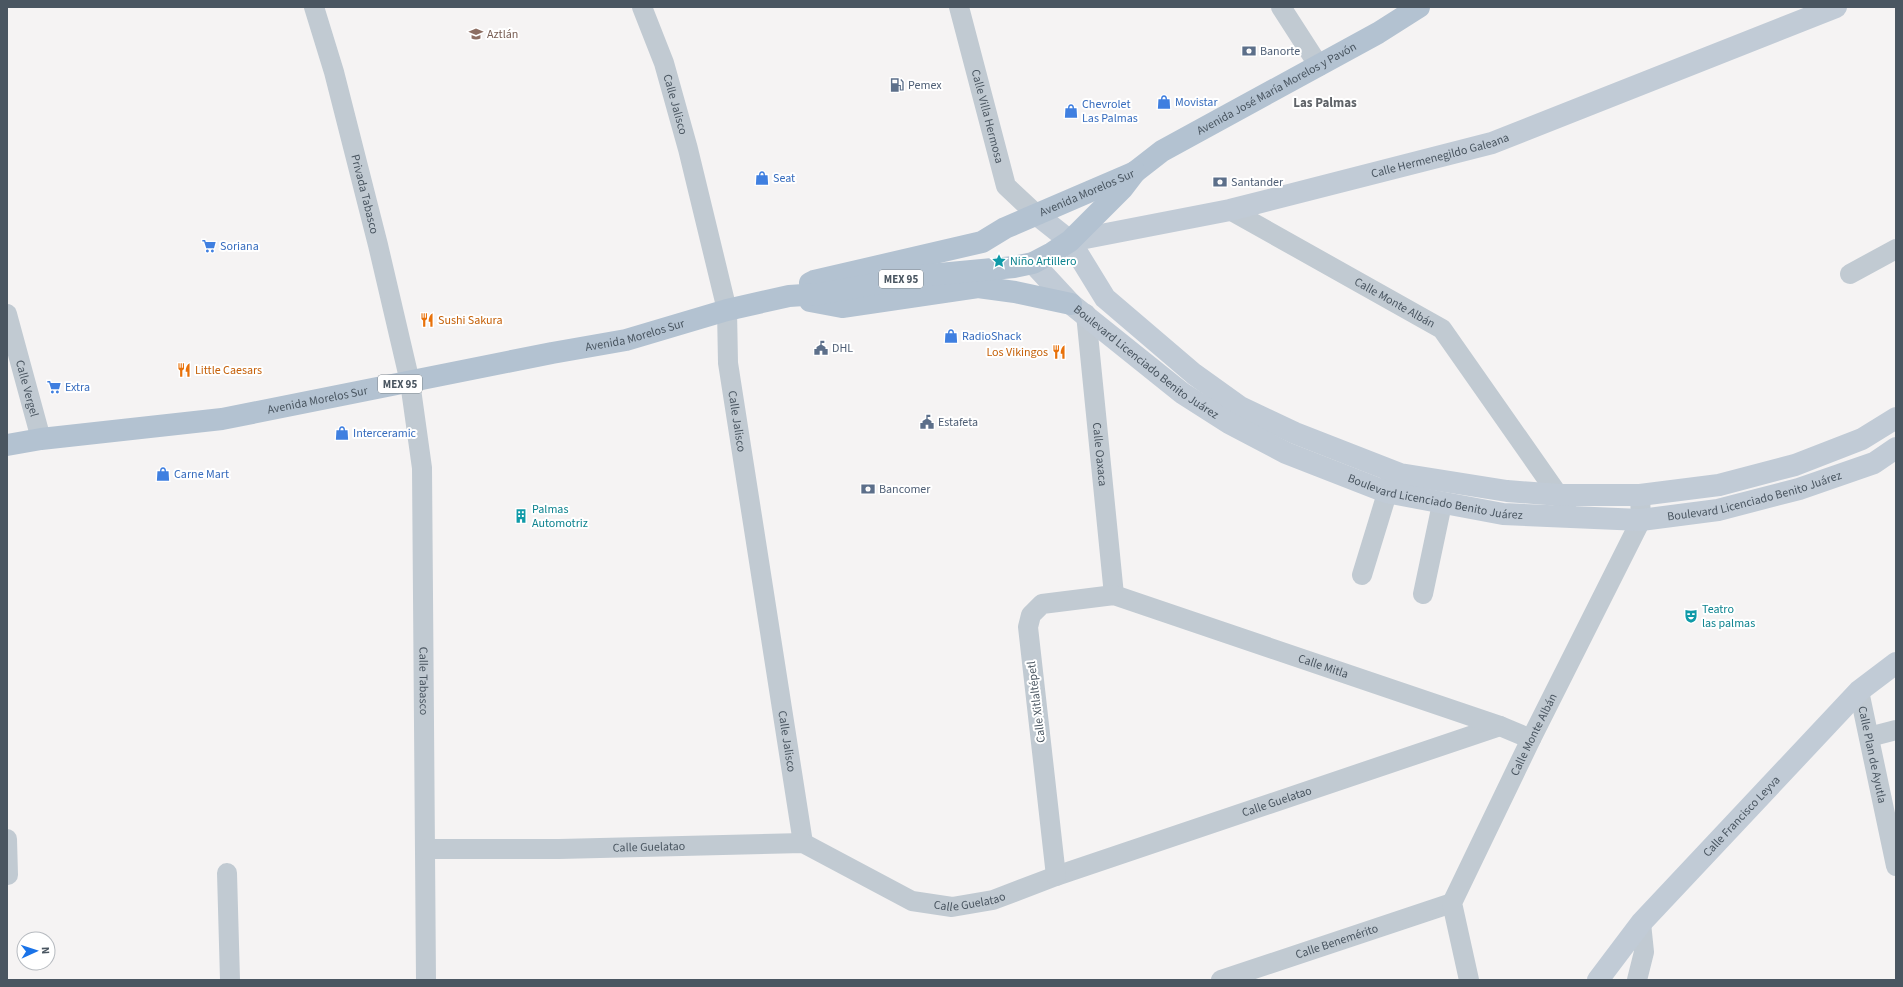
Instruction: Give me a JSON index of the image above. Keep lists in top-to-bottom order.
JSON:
{
  "streets": {
    "main road": ["Avenida José María Morelos y Pavón", "Avenida Morelos Sur", "MEX 95"],
    "street": [
      "Calle Jalisco",
      "Calle Villa Hermosa",
      "Calle Hermenegildo Galeana",
      "Privada Tabasco",
      "Calle Monte Albán",
      "Boulevard Licenciado Benito Juárez",
      "Calle Vergel",
      "Calle Oaxaca",
      "Calle Mitla",
      "Calle Tabasco",
      "Calle Xitlaltépetl",
      "Calle Plan de Ayutla",
      "Calle Guelatao",
      "Calle Francisco Leyva",
      "Calle Benemérito"
    ]
  },
  "crossings": [
    ["Avenida José María Morelos y Pavón", "Avenida Morelos Sur"],
    ["Calle Jalisco", "Avenida Morelos Sur"],
    ["Calle Jalisco", "Calle Guelatao"],
    ["Calle Villa Hermosa", "Avenida Morelos Sur"],
    ["Calle Hermenegildo Galeana", "Avenida Morelos Sur"],
    ["Calle Hermenegildo Galeana", "Calle Monte Albán"],
    ["Calle Hermenegildo Galeana", "Boulevard Licenciado Benito Juárez"],
    ["Privada Tabasco", "Avenida Morelos Sur"],
    ["Privada Tabasco", "Calle Tabasco"],
    ["Avenida Morelos Sur", "Boulevard Licenciado Benito Juárez"],
    ["Avenida Morelos Sur", "Calle Vergel"],
    ["Avenida Morelos Sur", "Calle Tabasco"],
    ["Calle Monte Albán", "Boulevard Licenciado Benito Juárez"],
    ["Calle Monte Albán", "Calle Mitla"],
    ["Calle Monte Albán", "Calle Benemérito"],
    ["Boulevard Licenciado Benito Juárez", "Calle Oaxaca"],
    ["Calle Oaxaca", "Calle Mitla"],
    ["Calle Oaxaca", "Calle Xitlaltépetl"],
    ["Calle Mitla", "Calle Xitlaltépetl"],
    ["Calle Mitla", "Calle Guelatao"],
    ["Calle Tabasco", "Calle Guelatao"],
    ["Calle Xitlaltépetl", "Calle Guelatao"],
    ["Calle Plan de Ayutla", "Calle Francisco Leyva"]
  ],
  "districts": ["Las Palmas"],
  "places": {
    "school or university": ["Aztlán"],
    "bank": ["Banorte", "Santander", "Bancomer"],
    "fuel station": ["Pemex"],
    "shop": [
      "Movistar",
      "Chevrolet Las Palmas",
      "Seat",
      "RadioShack",
      "Interceramic",
      "Carne Mart"
    ],
    "supermarket": ["Soriana", "Extra"],
    "place": ["Niño Artillero"],
    "restaurant": ["Sushi Sakura", "Los Vikingos", "Little Caesars"],
    "public building": ["DHL", "Estafeta"],
    "building": ["Palmas Automotriz"],
    "theatre": ["Teatro las palmas"]
  },
  "north": "right"
}
